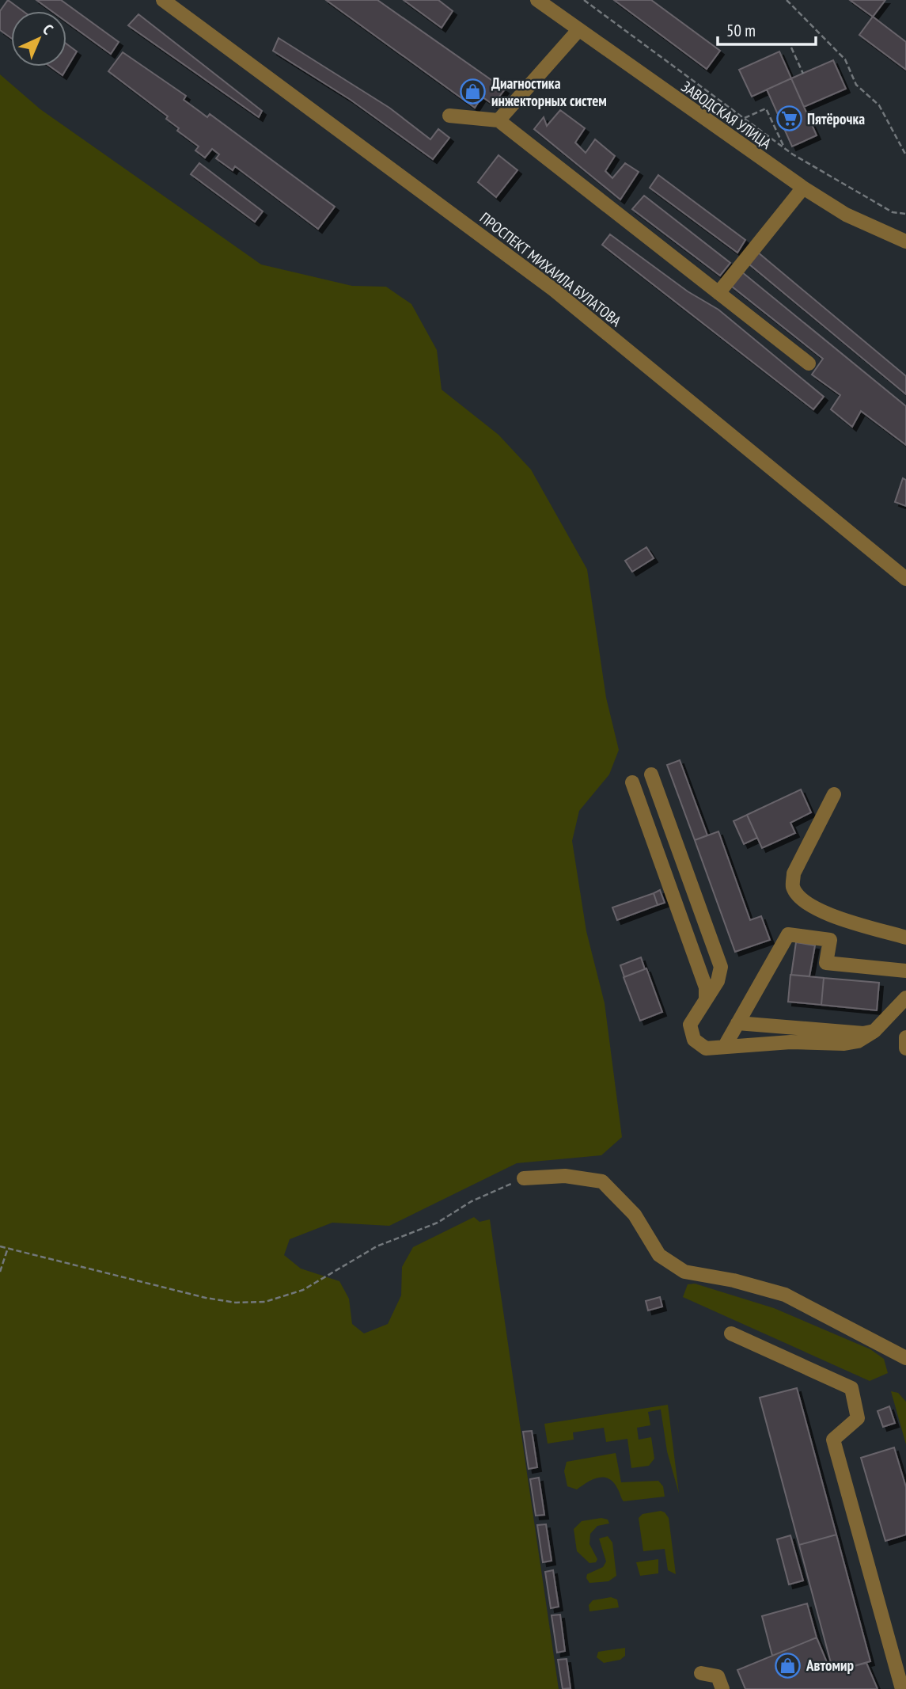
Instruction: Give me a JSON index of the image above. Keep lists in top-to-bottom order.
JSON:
{
  "streets": {
    "street": ["ЗАВОДСКАЯ УЛИЦА", "ПРОСПЕКТ МИХАИЛА БУЛАТОВА"]
  },
  "places": {
    "shop": ["Диагностика инжекторных систем", "Автомир"],
    "supermarket": ["Пятёрочка"]
  },
  "scale_bar": "50 m",
  "north": "top right"
}
